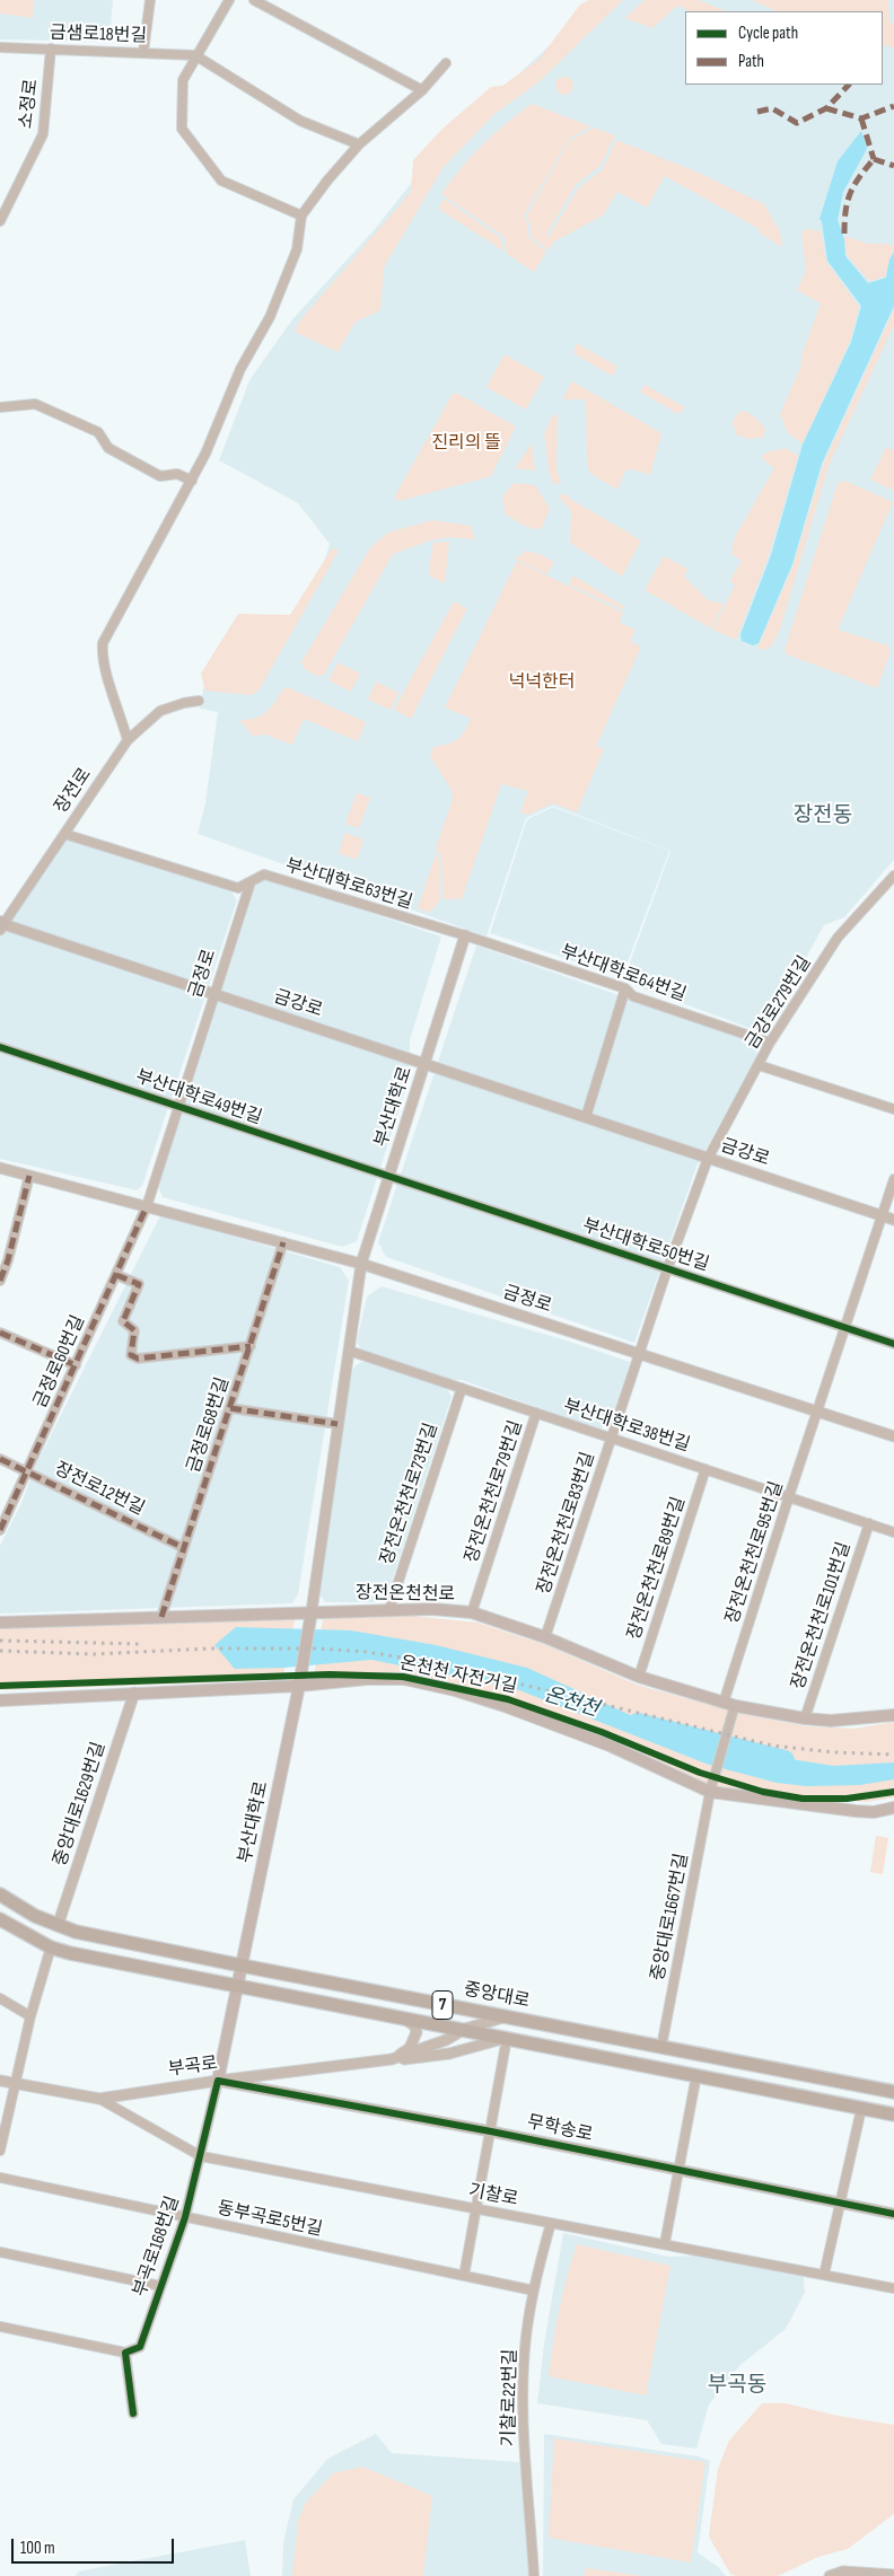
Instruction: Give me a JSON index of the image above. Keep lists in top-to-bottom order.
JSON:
{
  "streets": {
    "main road": [
      "부산대학로",
      "장전온천천로",
      "중앙대로",
      "7"
    ],
    "street": [
      "금샘로18번길",
      "소정로",
      "장전로",
      "부산대학로63번길",
      "금정로",
      "부산대학로64번길",
      "금강로279번길",
      "금강로",
      "부산대학로49번길",
      "부산대학로50번길",
      "금정로60번길",
      "금정로68번길",
      "부산대학로38번길",
      "장전로12번길",
      "장전온천천로79번길",
      "장전온천천로73번길",
      "장전온천천로83번길",
      "장전온천천로95번길",
      "장전온천천로89번길",
      "장전온천천로101번길",
      "중앙대로1629번길",
      "중앙대로1667번길",
      "부곡로",
      "무학송로",
      "기찰로",
      "동부곡로5번길",
      "부곡로168번길",
      "기찰로22번길"
    ],
    "cycle path": ["온천천 자전거길"]
  },
  "crossings": [
    ["금샘로18번길", "소정로"],
    ["장전로", "부산대학로63번길"],
    ["장전로", "금강로"],
    ["부산대학로63번길", "금정로"],
    ["부산대학로63번길", "부산대학로64번길"],
    ["부산대학로63번길", "부산대학로"],
    ["금정로", "금강로"],
    ["금정로", "부산대학로49번길"],
    ["금정로", "부산대학로"],
    ["금정로", "금정로60번길"],
    ["금정로", "금정로68번길"],
    ["금정로", "장전온천천로83번길"],
    ["금정로", "장전온천천로95번길"],
    ["부산대학로64번길", "금강로279번길"],
    ["부산대학로64번길", "부산대학로"],
    ["금강로279번길", "금강로"],
    ["금강로279번길", "부산대학로50번길"],
    ["금강로279번길", "장전온천천로83번길"],
    ["금강로", "부산대학로"],
    ["금강로", "장전온천천로95번길"],
    ["부산대학로49번길", "부산대학로"],
    ["부산대학로49번길", "부산대학로50번길"],
    ["부산대학로", "부산대학로50번길"],
    ["부산대학로", "부산대학로38번길"],
    ["부산대학로", "장전온천천로"],
    ["부산대학로", "중앙대로"],
    ["부산대학로", "7"],
    ["부산대학로", "부곡로"],
    ["부산대학로", "무학송로"],
    ["부산대학로", "부곡로168번길"],
    ["부산대학로50번길", "장전온천천로83번길"],
    ["부산대학로50번길", "장전온천천로95번길"],
    ["금정로60번길", "장전로12번길"],
    ["금정로68번길", "장전로12번길"],
    ["금정로68번길", "장전온천천로"],
    ["부산대학로38번길", "장전온천천로79번길"],
    ["부산대학로38번길", "장전온천천로73번길"],
    ["부산대학로38번길", "장전온천천로83번길"],
    ["부산대학로38번길", "장전온천천로95번길"],
    ["부산대학로38번길", "장전온천천로89번길"],
    ["부산대학로38번길", "장전온천천로101번길"],
    ["장전온천천로79번길", "장전온천천로"],
    ["장전온천천로73번길", "장전온천천로"],
    ["장전온천천로83번길", "장전온천천로"],
    ["장전온천천로95번길", "장전온천천로"],
    ["장전온천천로95번길", "중앙대로1667번길"],
    ["장전온천천로89번길", "장전온천천로"],
    ["장전온천천로", "장전온천천로101번길"],
    ["중앙대로1629번길", "중앙대로"],
    ["중앙대로1667번길", "중앙대로"],
    ["중앙대로", "부곡로"],
    ["7", "부곡로"],
    ["부곡로", "무학송로"],
    ["부곡로", "기찰로"],
    ["부곡로", "부곡로168번길"],
    ["무학송로", "부곡로168번길"],
    ["기찰로", "부곡로168번길"],
    ["기찰로", "기찰로22번길"],
    ["동부곡로5번길", "부곡로168번길"],
    ["동부곡로5번길", "기찰로22번길"]
  ],
  "districts": ["장전동", "부곡동"],
  "water": ["온천천"],
  "parks": ["진리의 뜰", "넉넉한터"],
  "legend": ["Cycle path", "Path"],
  "scale_bar": "100 m"
}
